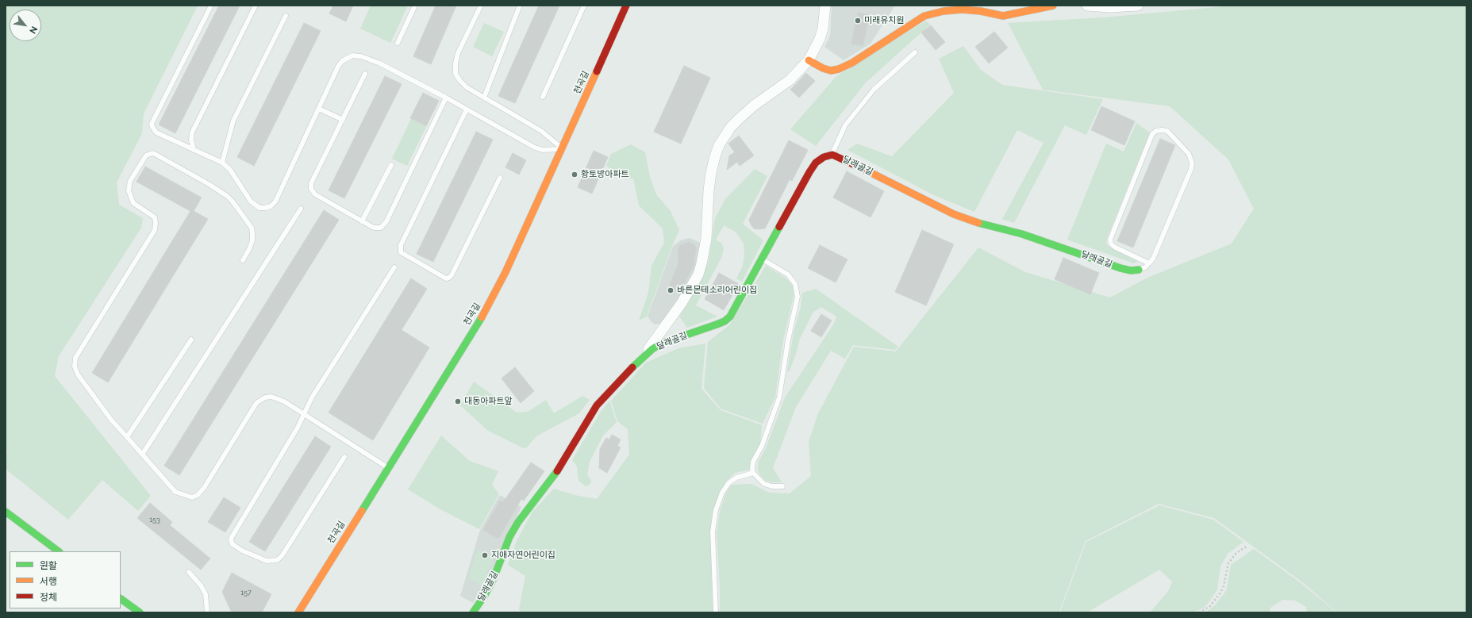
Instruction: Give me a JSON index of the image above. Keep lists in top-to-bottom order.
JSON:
{
  "streets": {
    "street": ["천곡길", "달래골길"]
  },
  "places": [
    "미래유치원",
    "황토방아파트",
    "바른몬테소리어린이집",
    "대동아파트앞",
    "지애자연어린이집"
  ],
  "house_numbers": ["153", "157"],
  "legend": ["원활", "서행", "정체"],
  "north": "bottom right"
}
